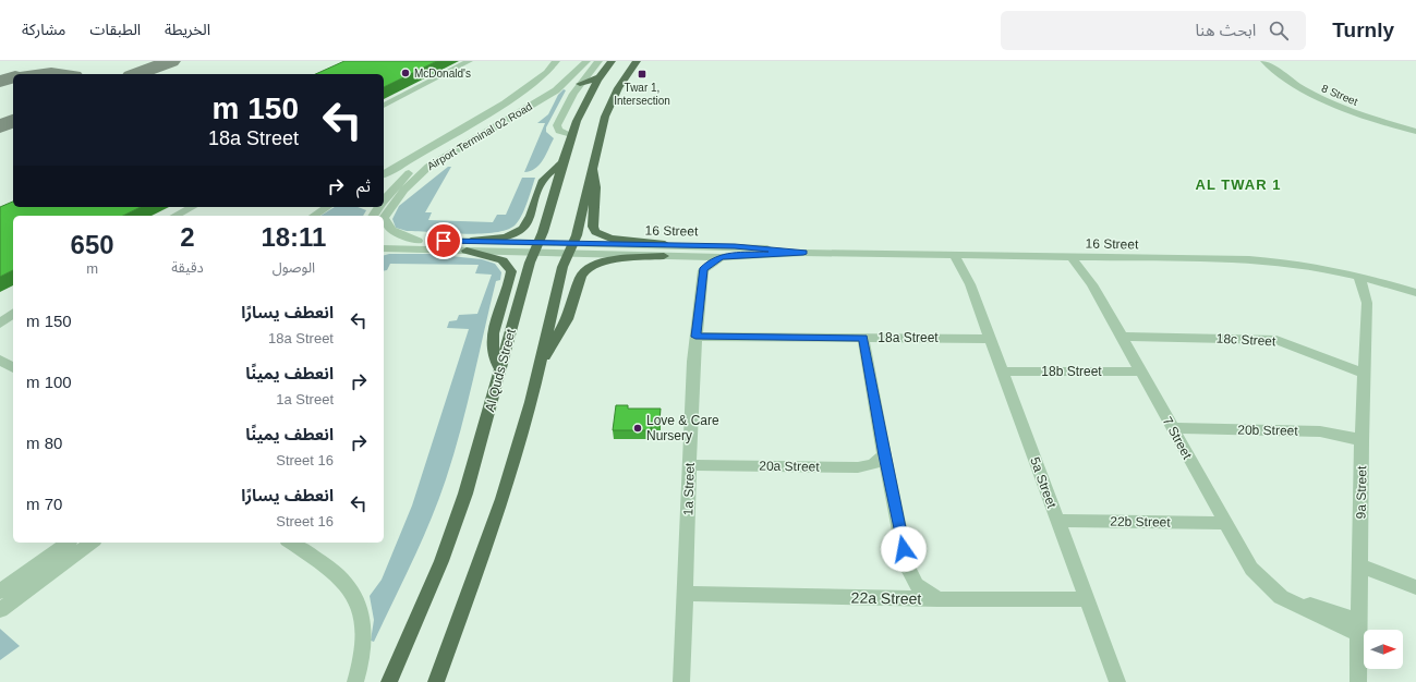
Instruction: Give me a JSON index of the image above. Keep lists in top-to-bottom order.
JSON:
{
  "streets": {
    "main road": ["Al Quds Street"],
    "street": [
      "8 Street",
      "Airport Terminal 02 Road",
      "16 Street",
      "18a Street",
      "18c Street",
      "18b Street",
      "20b Street",
      "7 Street",
      "20a Street",
      "5a Street",
      "1a Street",
      "9a Street",
      "22b Street",
      "22a Street"
    ]
  },
  "crossings": [
    ["16 Street", "Al Quds Street"],
    ["16 Street", "7 Street"],
    ["16 Street", "5a Street"],
    ["16 Street", "9a Street"],
    ["18a Street", "5a Street"],
    ["18a Street", "1a Street"],
    ["18c Street", "7 Street"],
    ["18c Street", "9a Street"],
    ["18b Street", "7 Street"],
    ["18b Street", "5a Street"],
    ["20b Street", "7 Street"],
    ["20b Street", "9a Street"],
    ["7 Street", "9a Street"],
    ["7 Street", "22b Street"],
    ["20a Street", "1a Street"],
    ["5a Street", "22b Street"],
    ["5a Street", "22a Street"],
    ["1a Street", "22a Street"]
  ],
  "districts": ["AL TWAR 1"],
  "places": {
    "other": ["McDonald's", "Love & Care Nursery"],
    "transit": ["Twar 1, Intersection"]
  },
  "north": "right",
  "page": {
    "header": "Turnly",
    "search": "ابحث هنا",
    "nav": ["الخريطة", "الطبقات", "مشاركة"],
    "turn": ["150 m", "18a Street"],
    "then": "ثم",
    "eta": [
      "18:11",
      "الوصول",
      "2",
      "دقيقة",
      "650",
      "m"
    ],
    "list": [
      {
        "name": "انعطف يسارًا",
        "note": "18a Street",
        "value": "150 m"
      },
      {
        "name": "انعطف يمينًا",
        "note": "1a Street",
        "value": "100 m"
      },
      {
        "name": "انعطف يمينًا",
        "note": "16 Street",
        "value": "80 m"
      },
      {
        "name": "انعطف يسارًا",
        "note": "16 Street",
        "value": "70 m"
      }
    ]
  }
}
